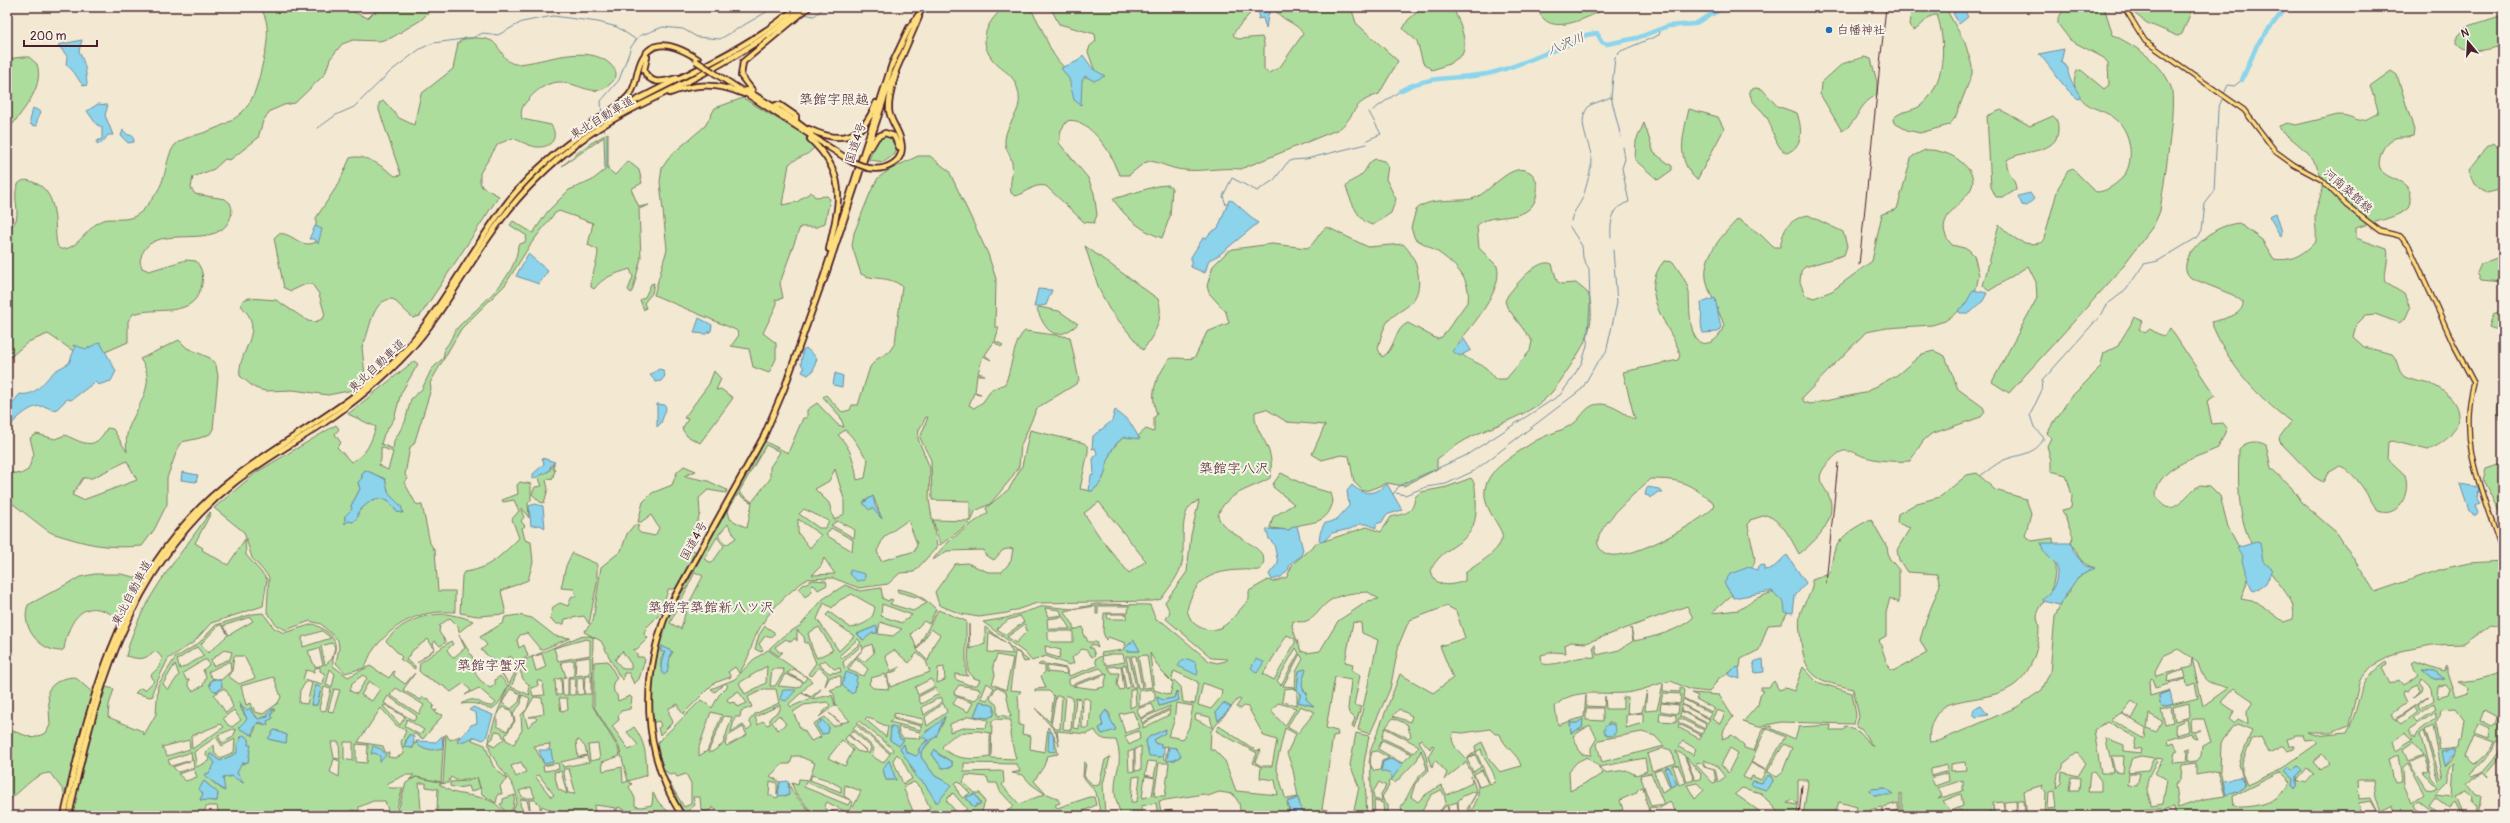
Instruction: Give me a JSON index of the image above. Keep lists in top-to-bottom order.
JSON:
{
  "streets": {
    "highway": ["東北自動車道", "国道4号"],
    "main road": ["河南築館線"]
  },
  "districts": [
    "築館字照越",
    "築館字八沢",
    "築館字築館新八ツ沢",
    "築館字蟹沢"
  ],
  "water": ["八沢川"],
  "places": ["白幡神社"],
  "scale_bar": "200 m",
  "north": "top"
}
